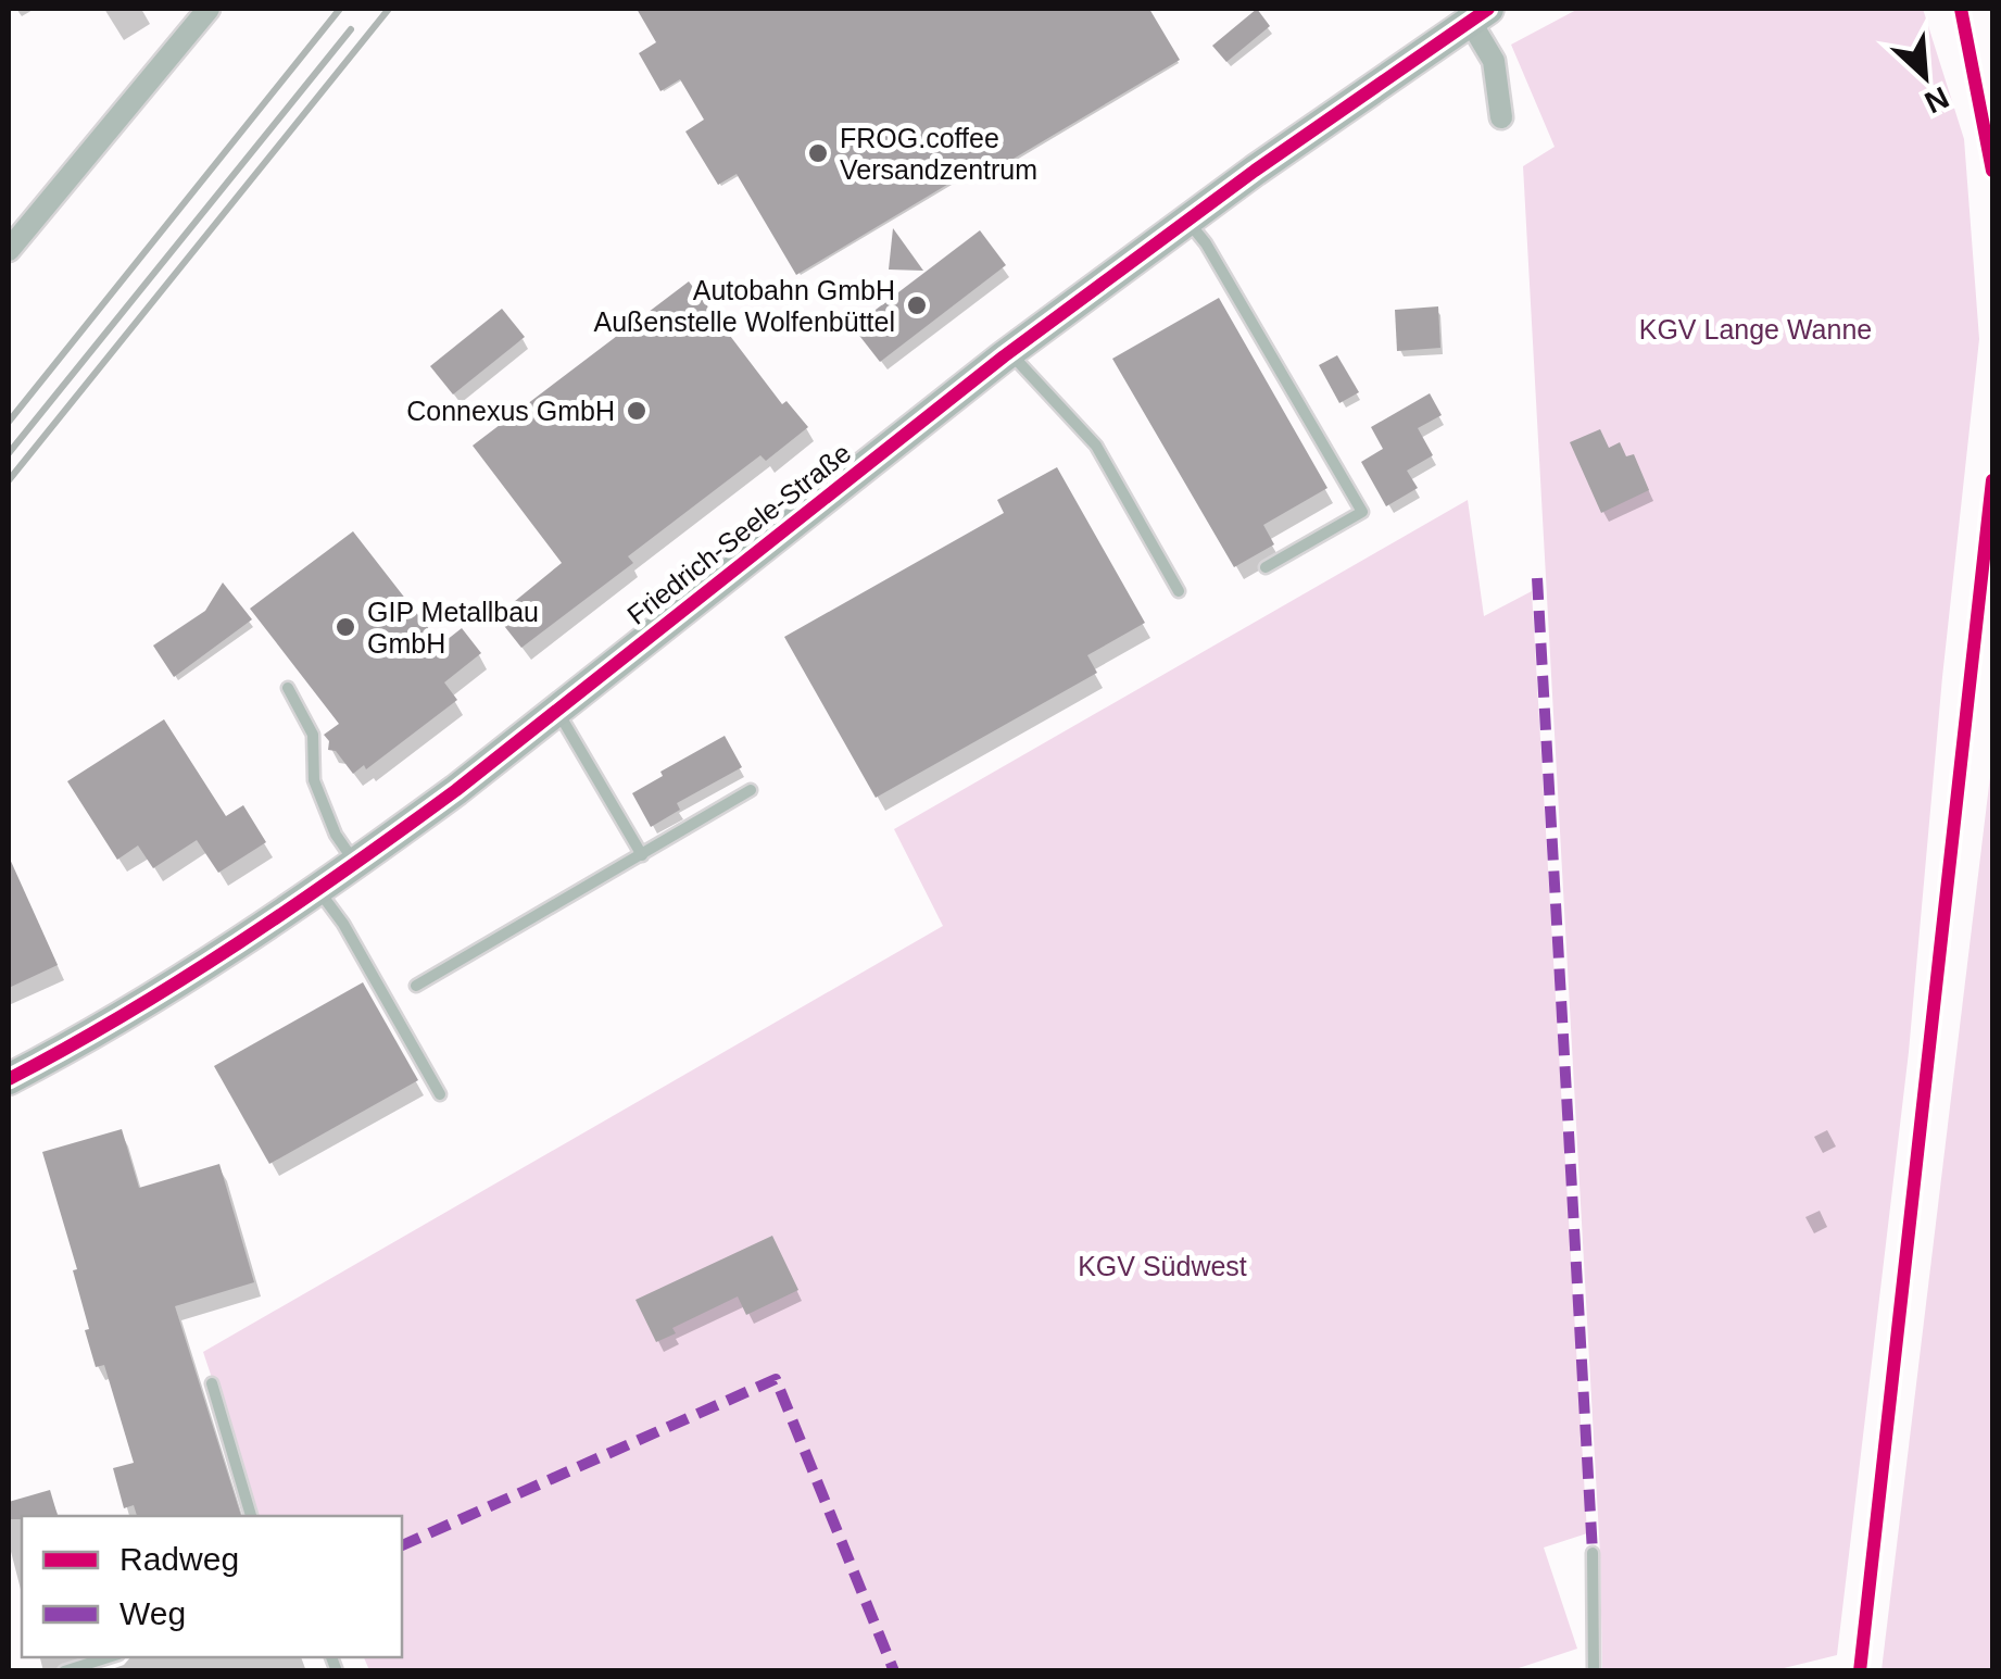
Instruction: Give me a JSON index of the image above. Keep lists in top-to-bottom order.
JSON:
{
  "streets": {
    "street": ["Friedrich-Seele-Straße"]
  },
  "parks": ["KGV Lange Wanne", "KGV Südwest"],
  "places": [
    "FROG.coffee Versandzentrum",
    "Autobahn GmbH Außenstelle Wolfenbüttel",
    "Connexus GmbH",
    "GIP Metallbau GmbH"
  ],
  "legend": ["Radweg", "Weg"],
  "north": "bottom right"
}
